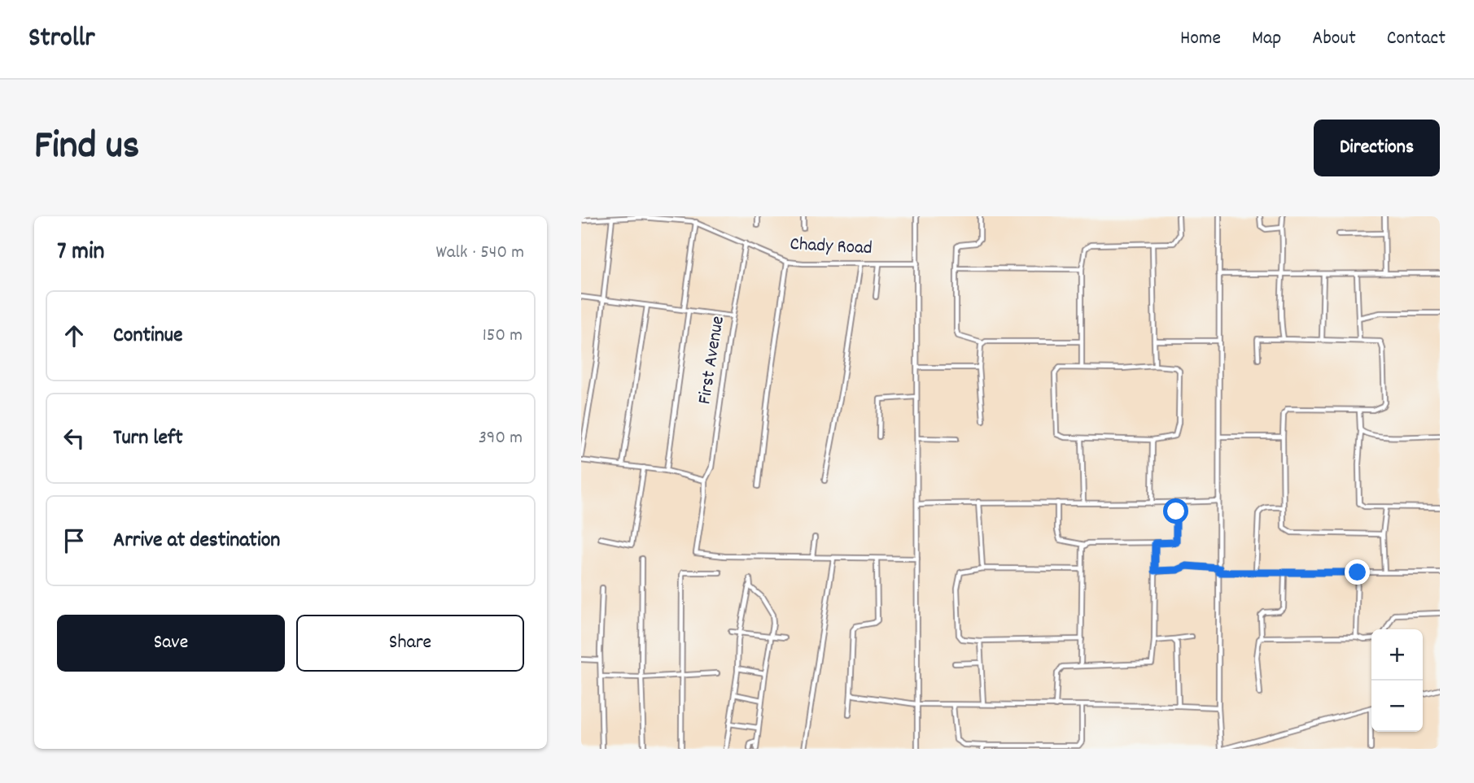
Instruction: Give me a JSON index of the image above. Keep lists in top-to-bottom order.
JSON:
{
  "streets": {
    "street": ["Chady Road", "First Avenue"]
  },
  "crossings": [
    ["Chady Road", "First Avenue"]
  ],
  "page": {
    "header": "Strollr",
    "nav": [
      "Home",
      "Map",
      "About",
      "Contact"
    ],
    "title": "Find us",
    "buttons": [
      "Directions",
      ["Save", "Share"]
    ],
    "heading": ["7 min", "Walk · 540 m"],
    "list": [
      ["Continue", "150 m"],
      ["Turn left", "390 m"],
      "Arrive at destination"
    ],
    "map_buttons": ["+", "−"]
  }
}
